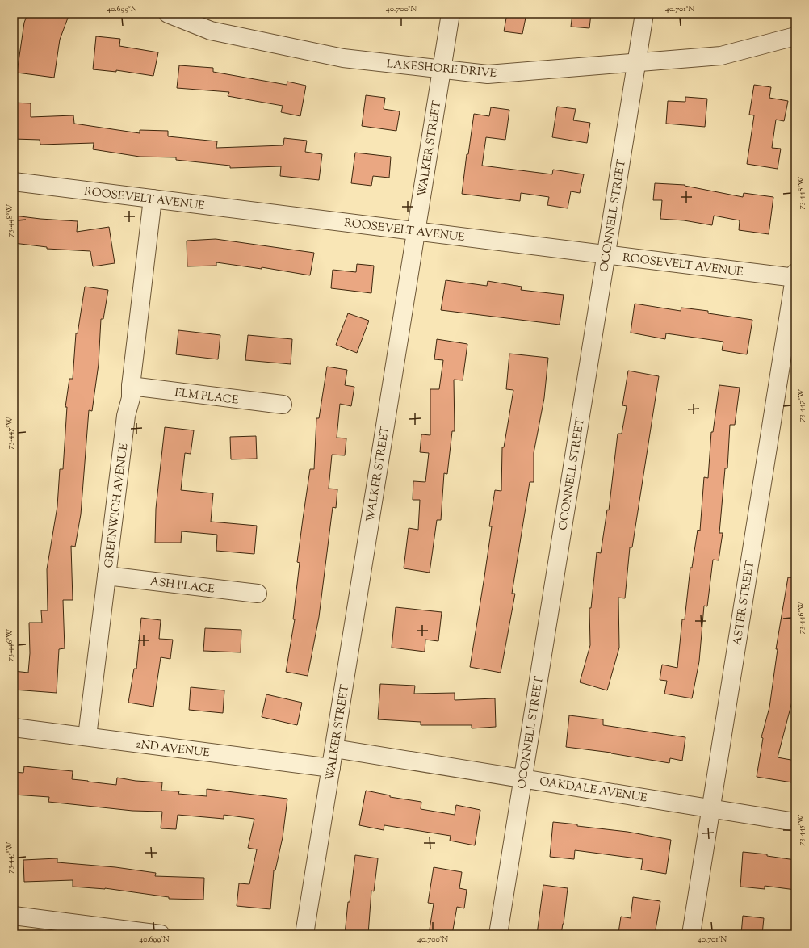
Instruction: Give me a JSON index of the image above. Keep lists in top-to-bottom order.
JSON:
{
  "streets": {
    "street": [
      "LAKESHORE DRIVE",
      "WALKER STREET",
      "ROOSEVELT AVENUE",
      "OCONNELL STREET",
      "ELM PLACE",
      "GREENWICH AVENUE",
      "ASH PLACE",
      "ASTER STREET",
      "2ND AVENUE",
      "OAKDALE AVENUE"
    ]
  },
  "crossings": [
    ["LAKESHORE DRIVE", "WALKER STREET"],
    ["LAKESHORE DRIVE", "OCONNELL STREET"],
    ["WALKER STREET", "ROOSEVELT AVENUE"],
    ["WALKER STREET", "2ND AVENUE"],
    ["WALKER STREET", "OAKDALE AVENUE"],
    ["ROOSEVELT AVENUE", "OCONNELL STREET"],
    ["ROOSEVELT AVENUE", "GREENWICH AVENUE"],
    ["ROOSEVELT AVENUE", "ASTER STREET"],
    ["OCONNELL STREET", "OAKDALE AVENUE"],
    ["ELM PLACE", "GREENWICH AVENUE"],
    ["GREENWICH AVENUE", "ASH PLACE"],
    ["GREENWICH AVENUE", "2ND AVENUE"],
    ["ASTER STREET", "OAKDALE AVENUE"]
  ],
  "coordinates": [
    "40.699°N",
    "40.700°N",
    "40.701°N",
    "73.448°W",
    "73.447°W",
    "73.446°W",
    "73.445°W"
  ]
}
